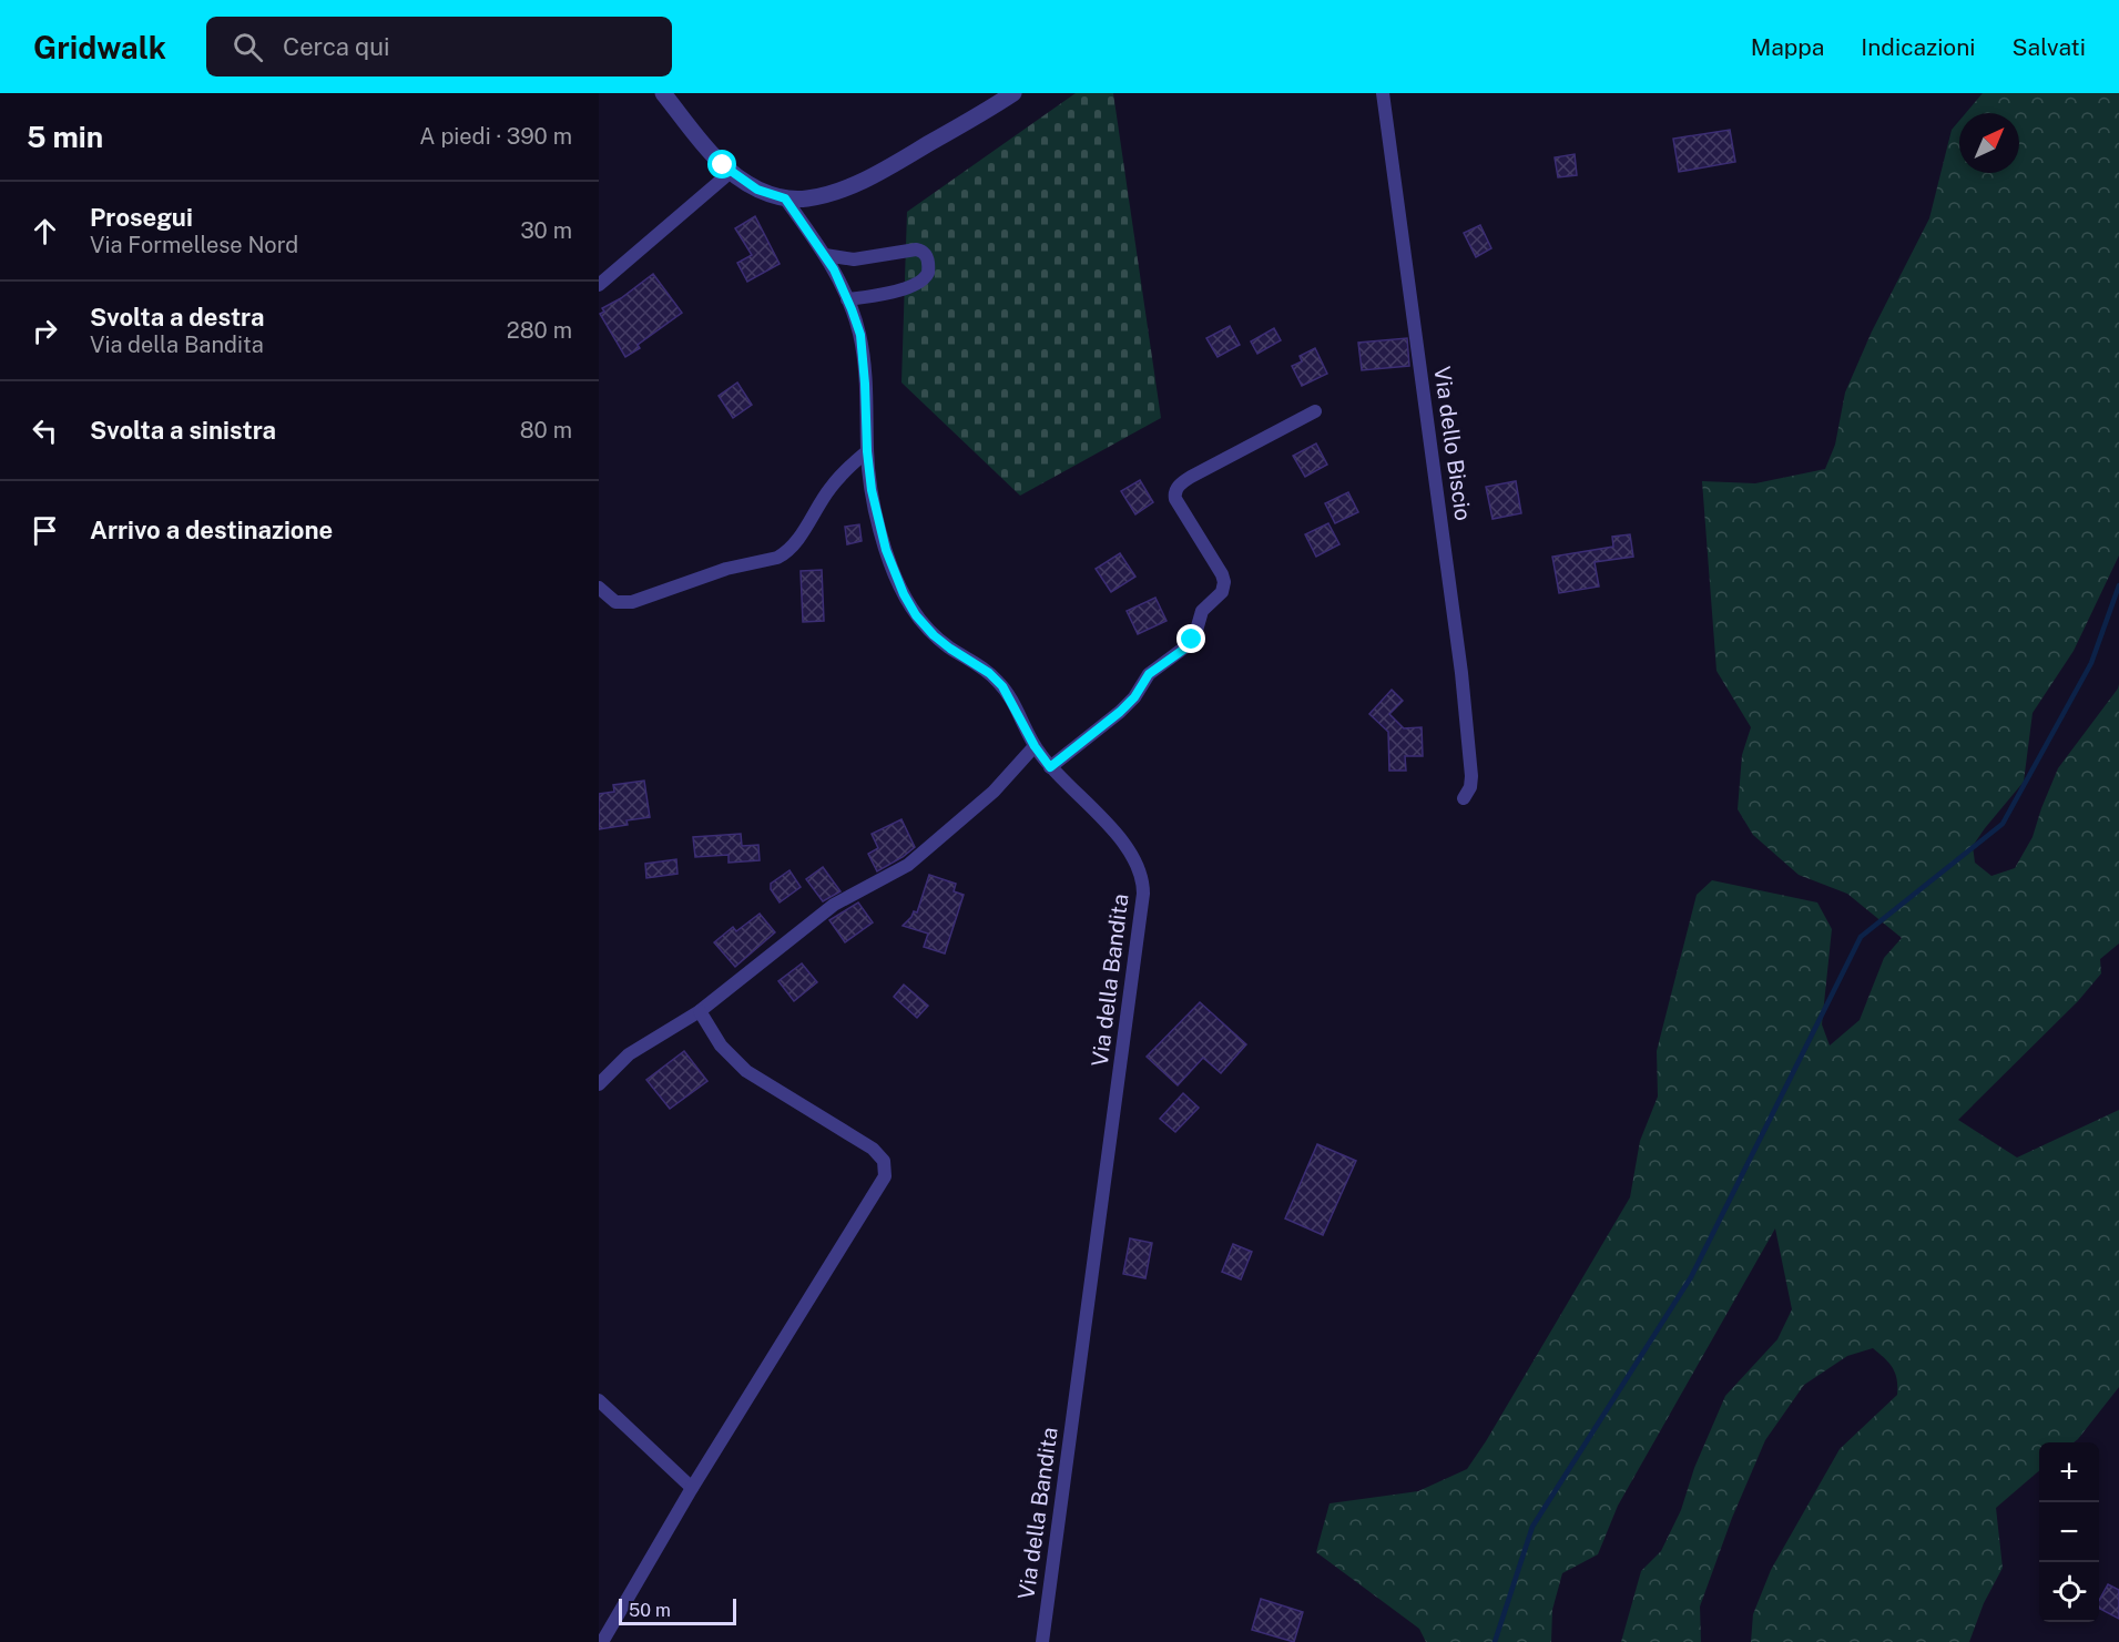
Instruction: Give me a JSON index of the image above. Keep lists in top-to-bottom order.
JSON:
{
  "streets": {
    "street": ["Via dello Biscio", "Via della Bandita"]
  },
  "scale_bar": "50 m",
  "north": "top right",
  "page": {
    "header": "Gridwalk",
    "search": "Cerca qui",
    "nav": ["Mappa", "Indicazioni", "Salvati"],
    "heading": ["5 min", "A piedi · 390 m"],
    "list": [
      ["Prosegui", "Via Formellese Nord", "30 m"],
      ["Svolta a destra", "Via della Bandita", "280 m"],
      ["Svolta a sinistra", "80 m"],
      "Arrivo a destinazione"
    ],
    "map_buttons": ["+", "−"],
    "scale": "50 m"
  }
}
